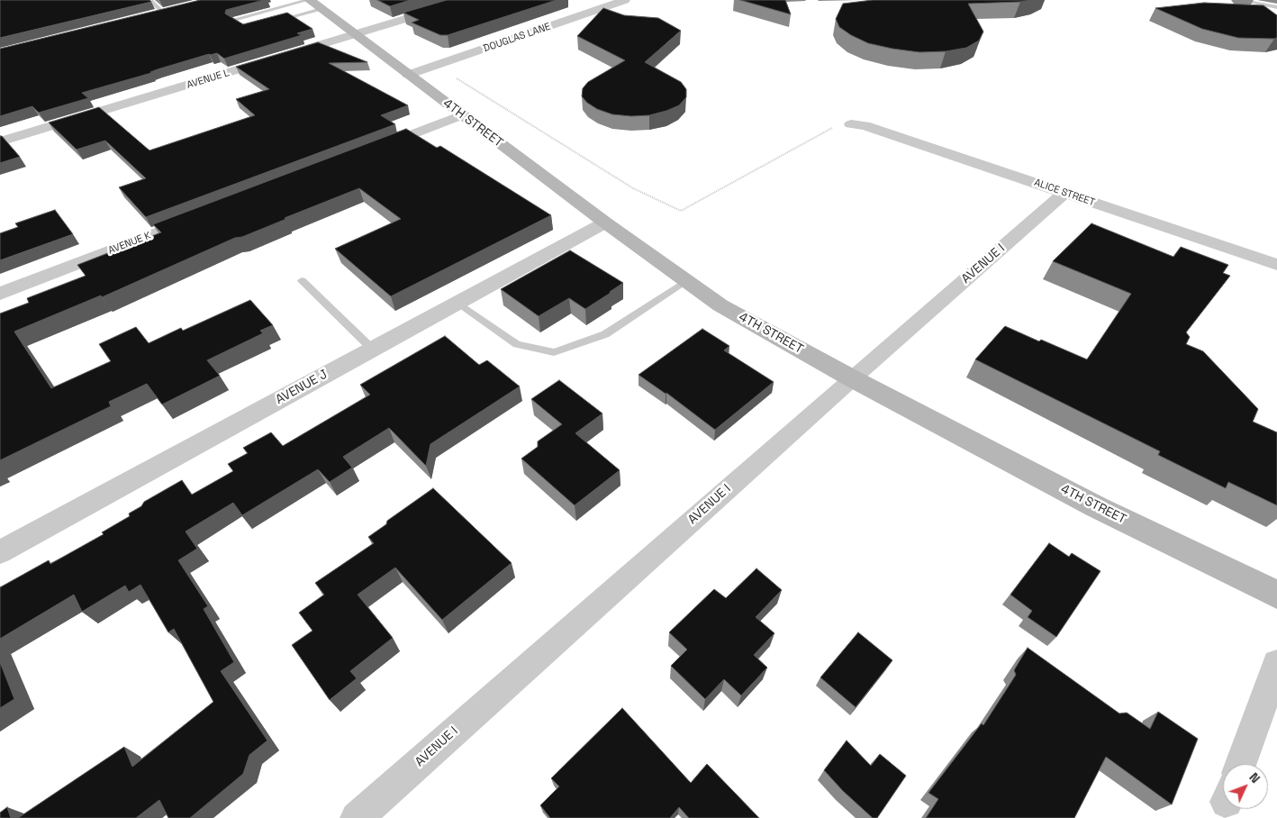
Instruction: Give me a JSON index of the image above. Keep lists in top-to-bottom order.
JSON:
{
  "streets": {
    "main road": ["4TH STREET"],
    "street": [
      "DOUGLAS LANE",
      "AVENUE L",
      "ALICE STREET",
      "AVENUE K",
      "AVENUE I",
      "AVENUE J"
    ]
  },
  "crossings": [
    ["DOUGLAS LANE", "4TH STREET"],
    ["AVENUE L", "4TH STREET"],
    ["4TH STREET", "AVENUE I"],
    ["4TH STREET", "AVENUE J"],
    ["ALICE STREET", "AVENUE I"]
  ],
  "north": "top right"
}
